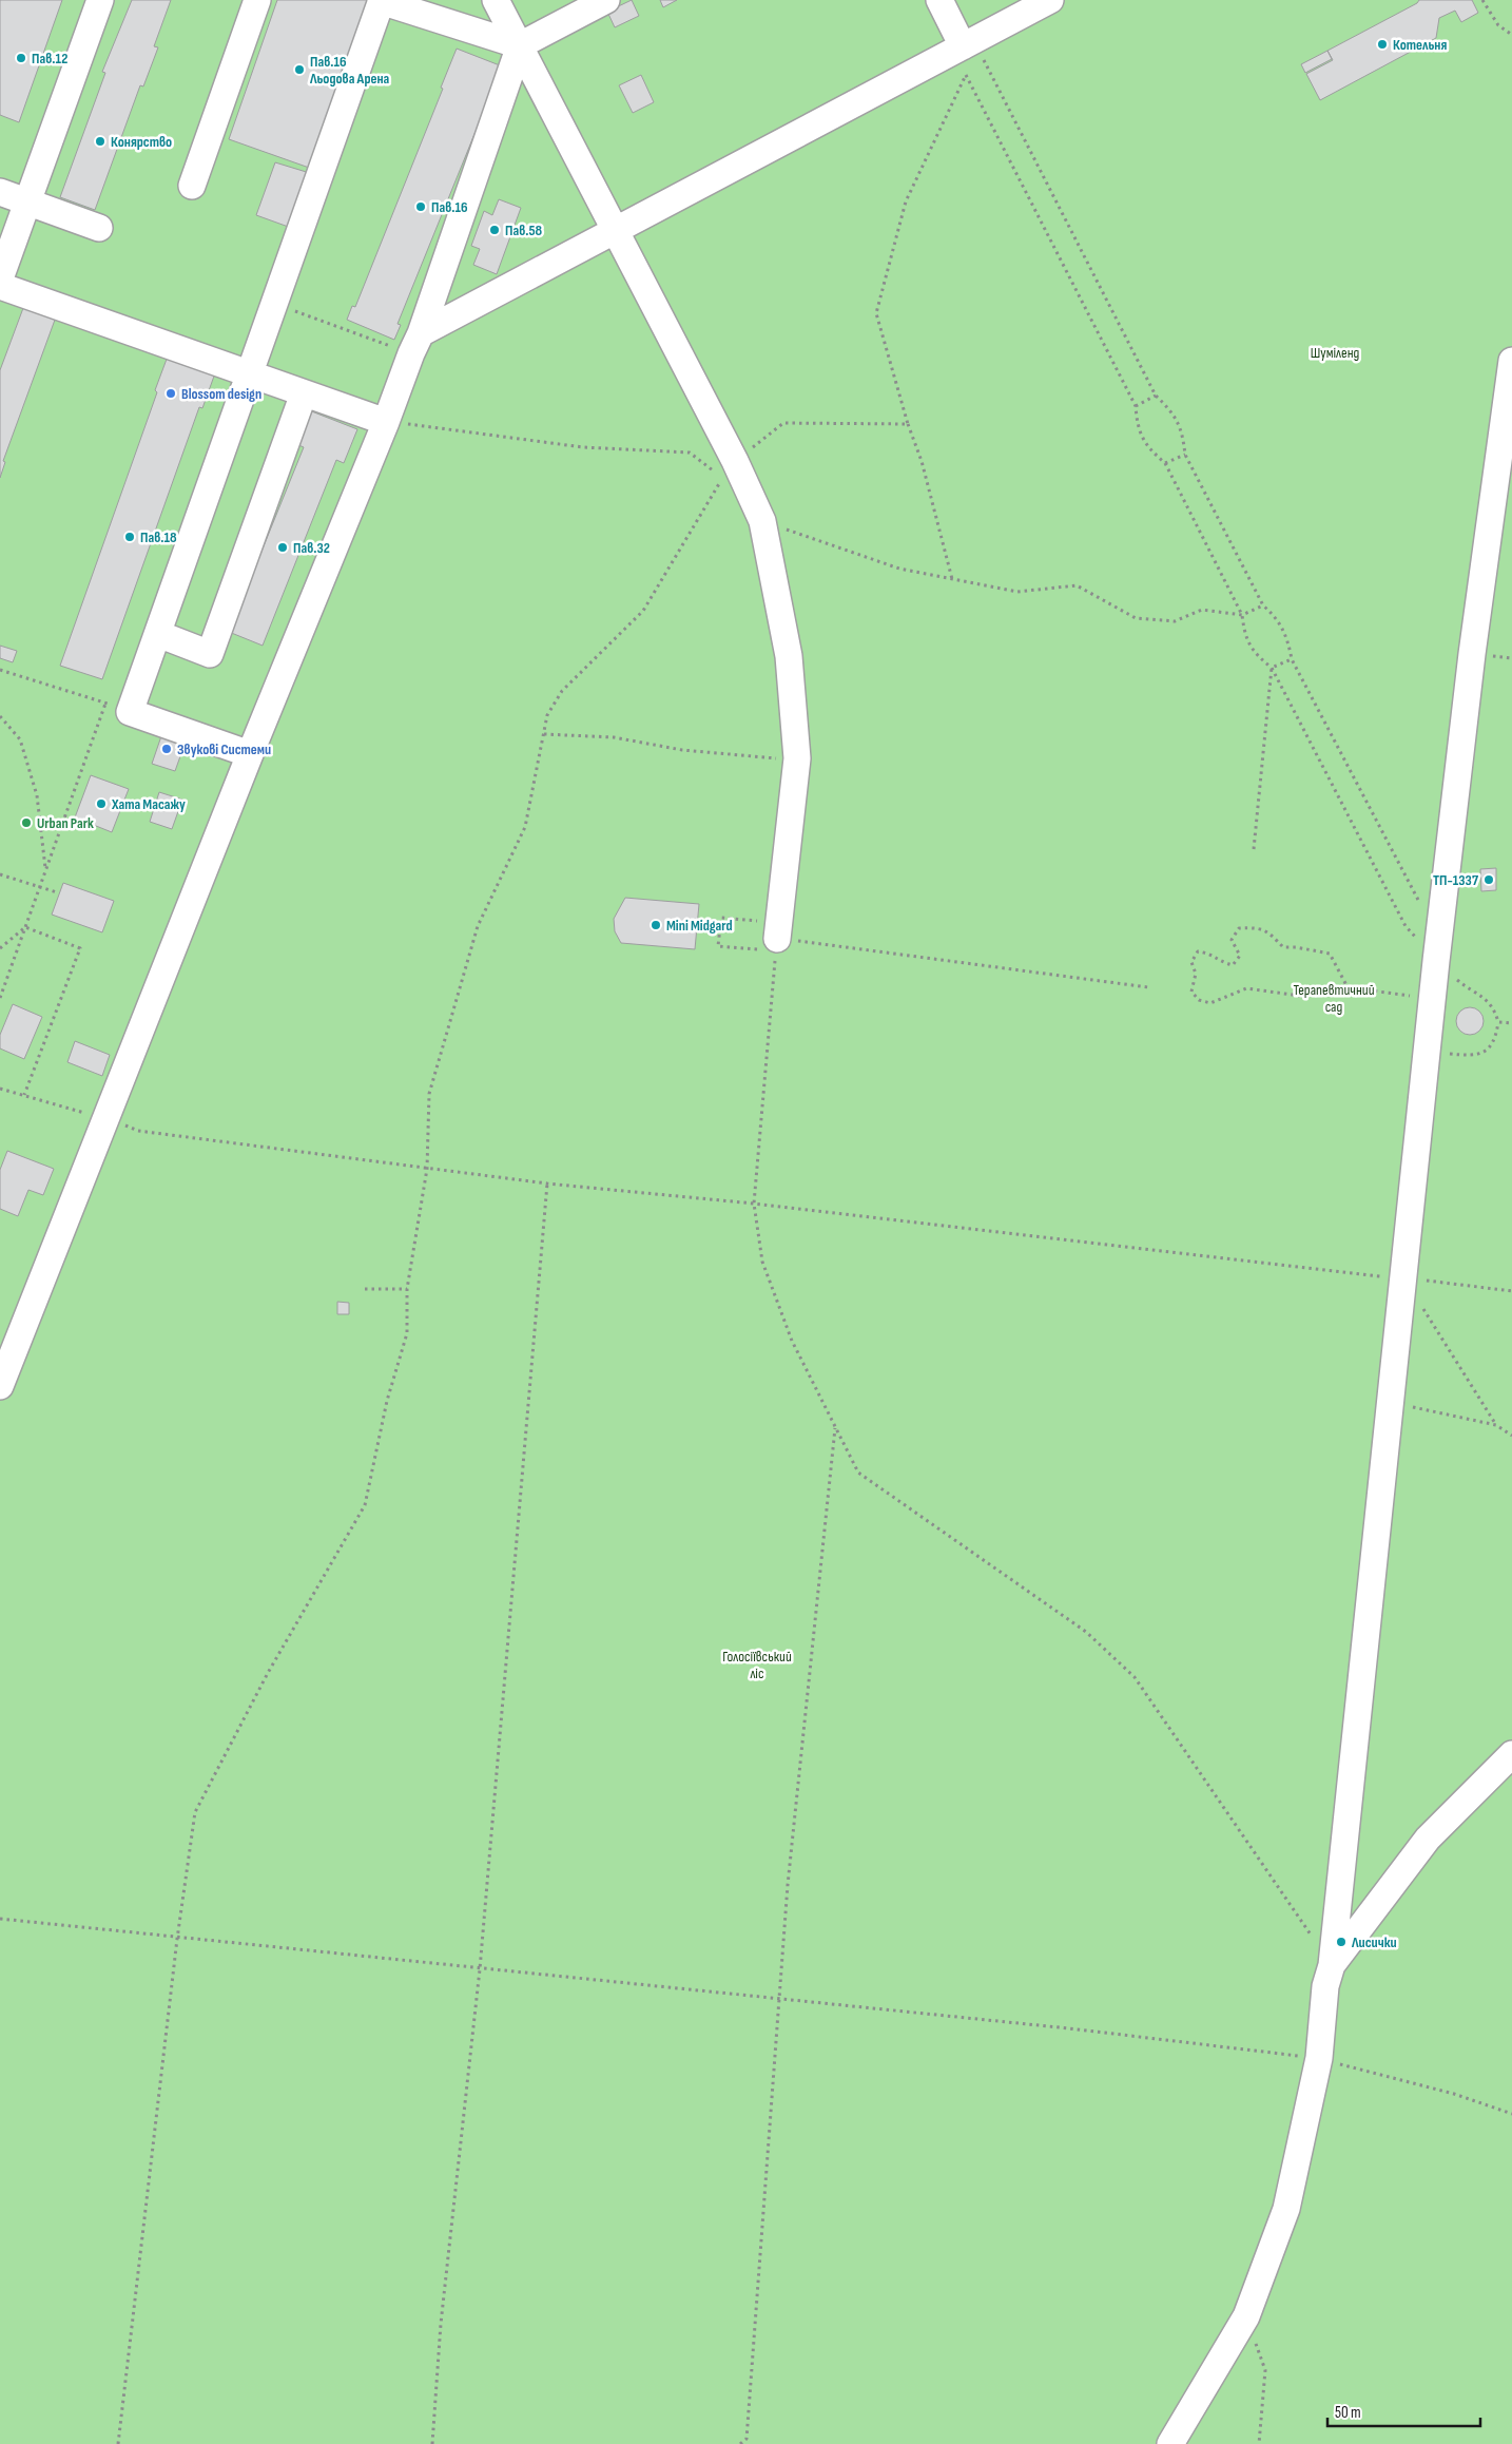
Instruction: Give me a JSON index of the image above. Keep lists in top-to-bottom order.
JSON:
{
  "parks": ["Шуміленд", "Терапевтичний сад", "Голосіївський ліс"],
  "places": [
    "Котельня",
    "Пав.12",
    "Пав.16 Льодова Арена",
    "Конярство",
    "Пав.16",
    "Пав.58",
    "Blossom design",
    "Пав.18",
    "Пав.32",
    "Звукові Системи",
    "Хата Масажу",
    "Urban Park",
    "ТП-1337",
    "Mini Midgard",
    "Лисички"
  ],
  "scale_bar": "50 m"
}
